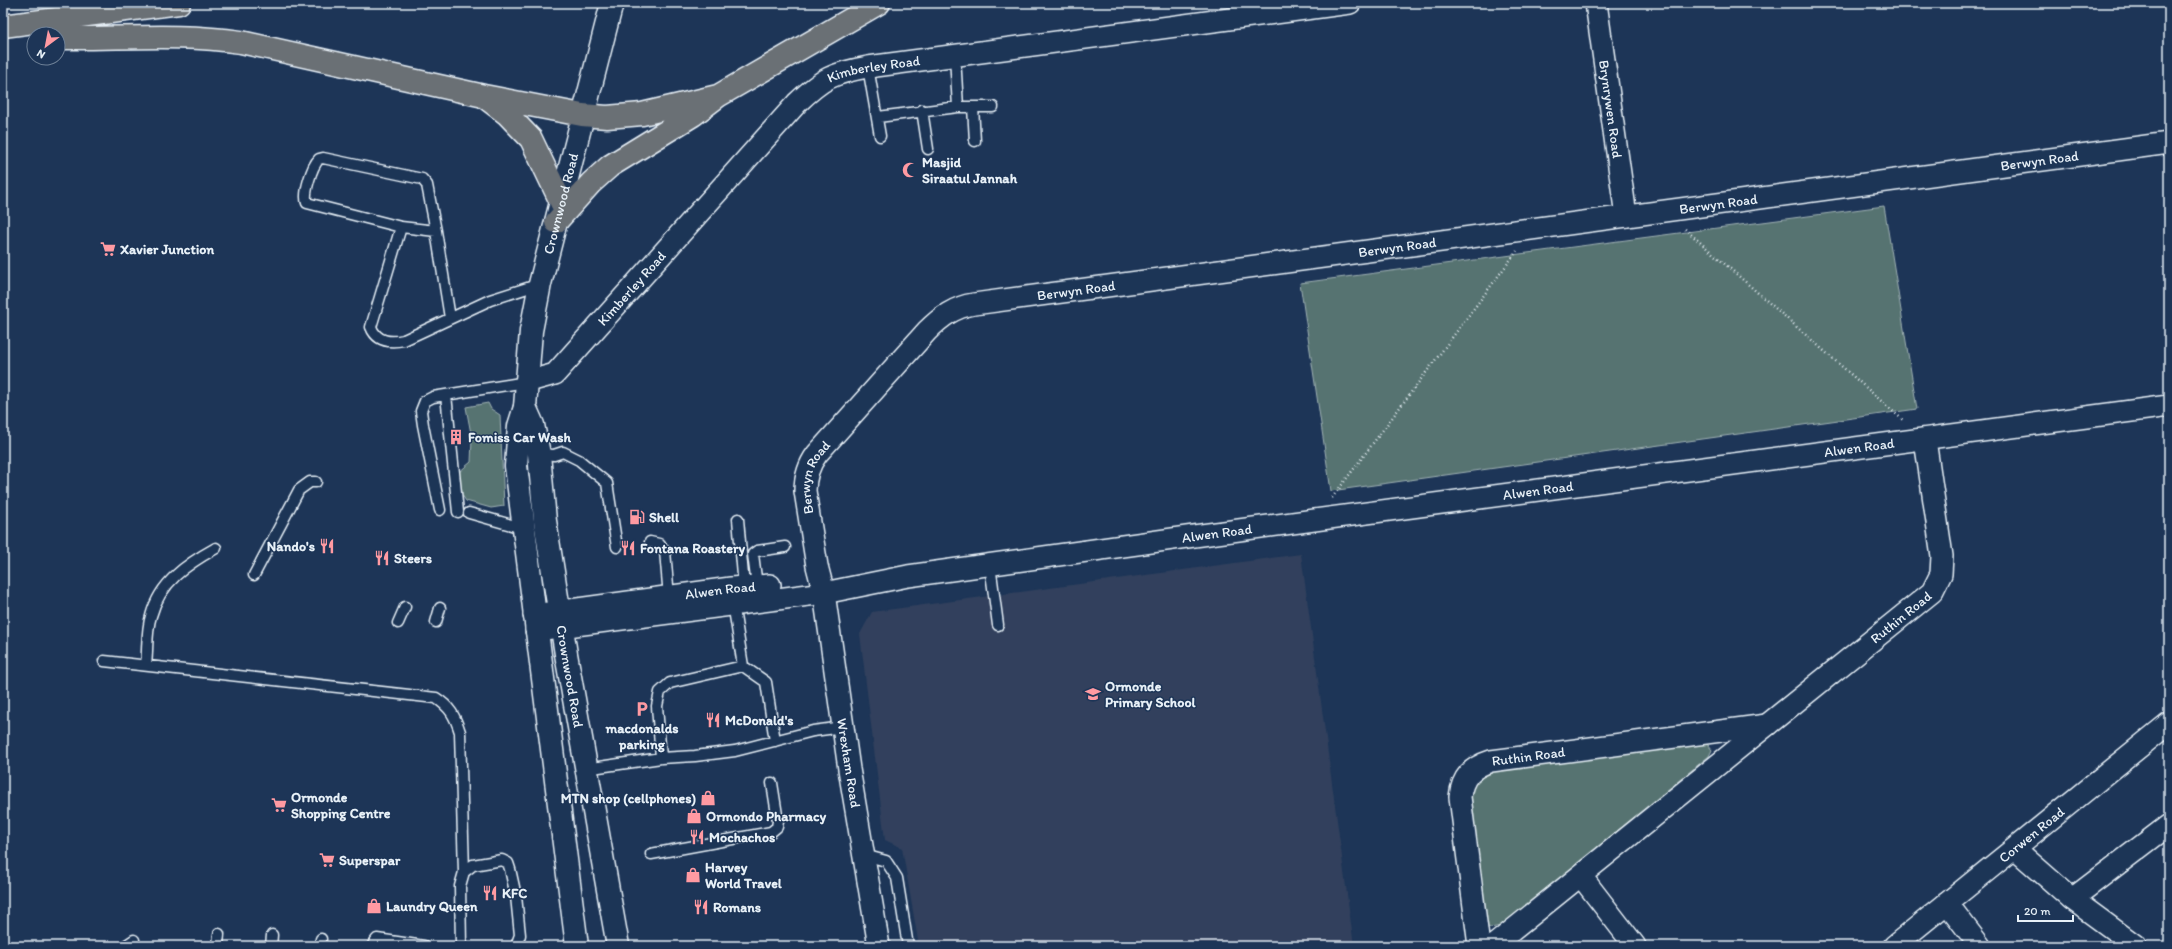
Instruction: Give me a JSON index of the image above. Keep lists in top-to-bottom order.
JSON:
{
  "streets": {
    "main road": ["Crownwood Road"],
    "street": [
      "Kimberley Road",
      "Brynrywen Road",
      "Berwyn Road",
      "Alwen Road",
      "Ruthin Road",
      "Wrexham Road",
      "Corwen Road"
    ]
  },
  "crossings": [
    ["Kimberley Road", "Crownwood Road"],
    ["Brynrywen Road", "Berwyn Road"],
    ["Berwyn Road", "Alwen Road"],
    ["Berwyn Road", "Wrexham Road"],
    ["Crownwood Road", "Alwen Road"],
    ["Alwen Road", "Ruthin Road"],
    ["Alwen Road", "Wrexham Road"]
  ],
  "places": {
    "mosque": ["Masjid Siraatul Jannah"],
    "supermarket": ["Xavier Junction", "Ormonde Shopping Centre", "Superspar"],
    "building": ["Fomiss Car Wash"],
    "fuel station": ["Shell"],
    "restaurant": [
      "Nando's",
      "Fontana Roastery",
      "Steers",
      "McDonald's",
      "Mochachos",
      "KFC",
      "Romans"
    ],
    "school or university": ["Ormonde Primary School"],
    "parking": ["macdonalds parking"],
    "shop": [
      "MTN shop (cellphones)",
      "Ormondo Pharmacy",
      "Harvey World Travel",
      "Laundry Queen"
    ]
  },
  "scale_bar": "20 m",
  "north": "bottom left"
}
